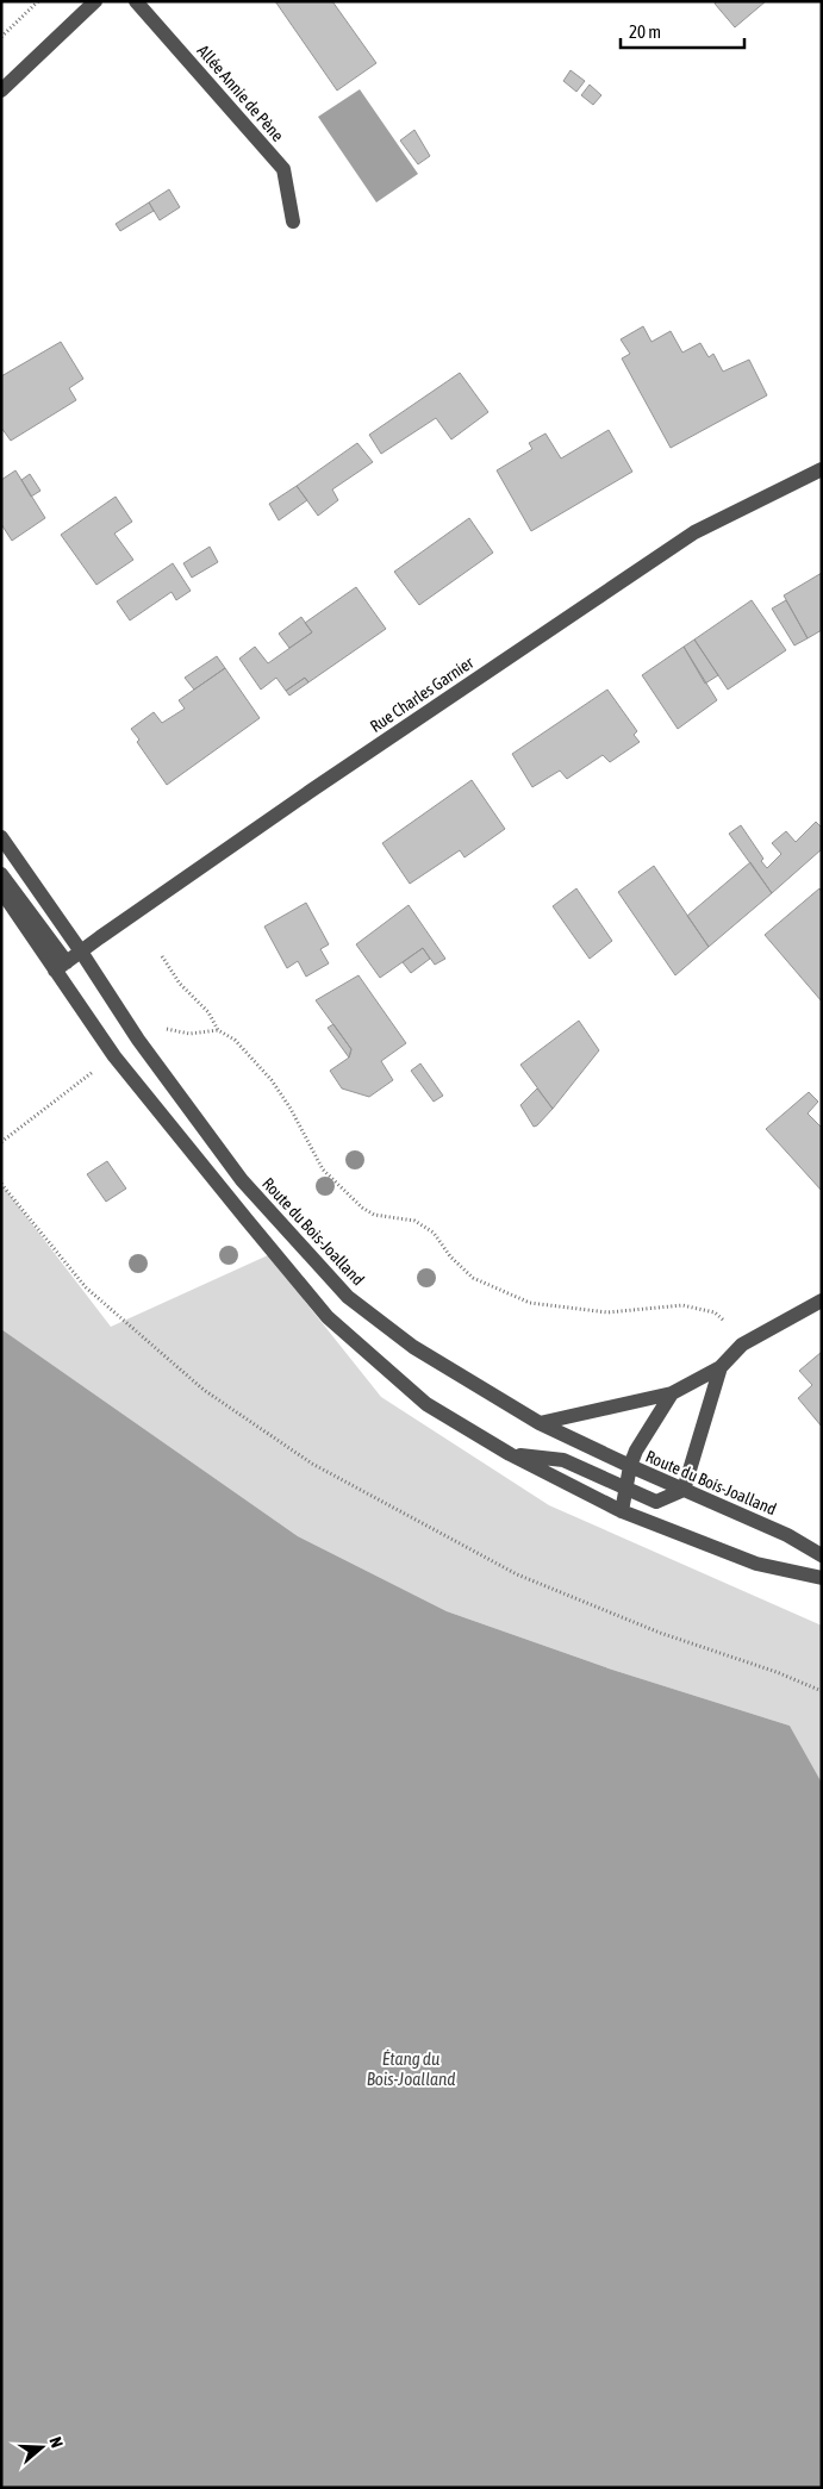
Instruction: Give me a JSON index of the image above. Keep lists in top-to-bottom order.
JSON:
{
  "streets": {
    "street": ["Allée Annie de Pène", "Rue Charles Garnier", "Route du Bois-Joalland"]
  },
  "crossings": [
    ["Rue Charles Garnier", "Route du Bois-Joalland"]
  ],
  "water": ["Étang du Bois-Joalland"],
  "scale_bar": "20 m",
  "north": "right"
}
